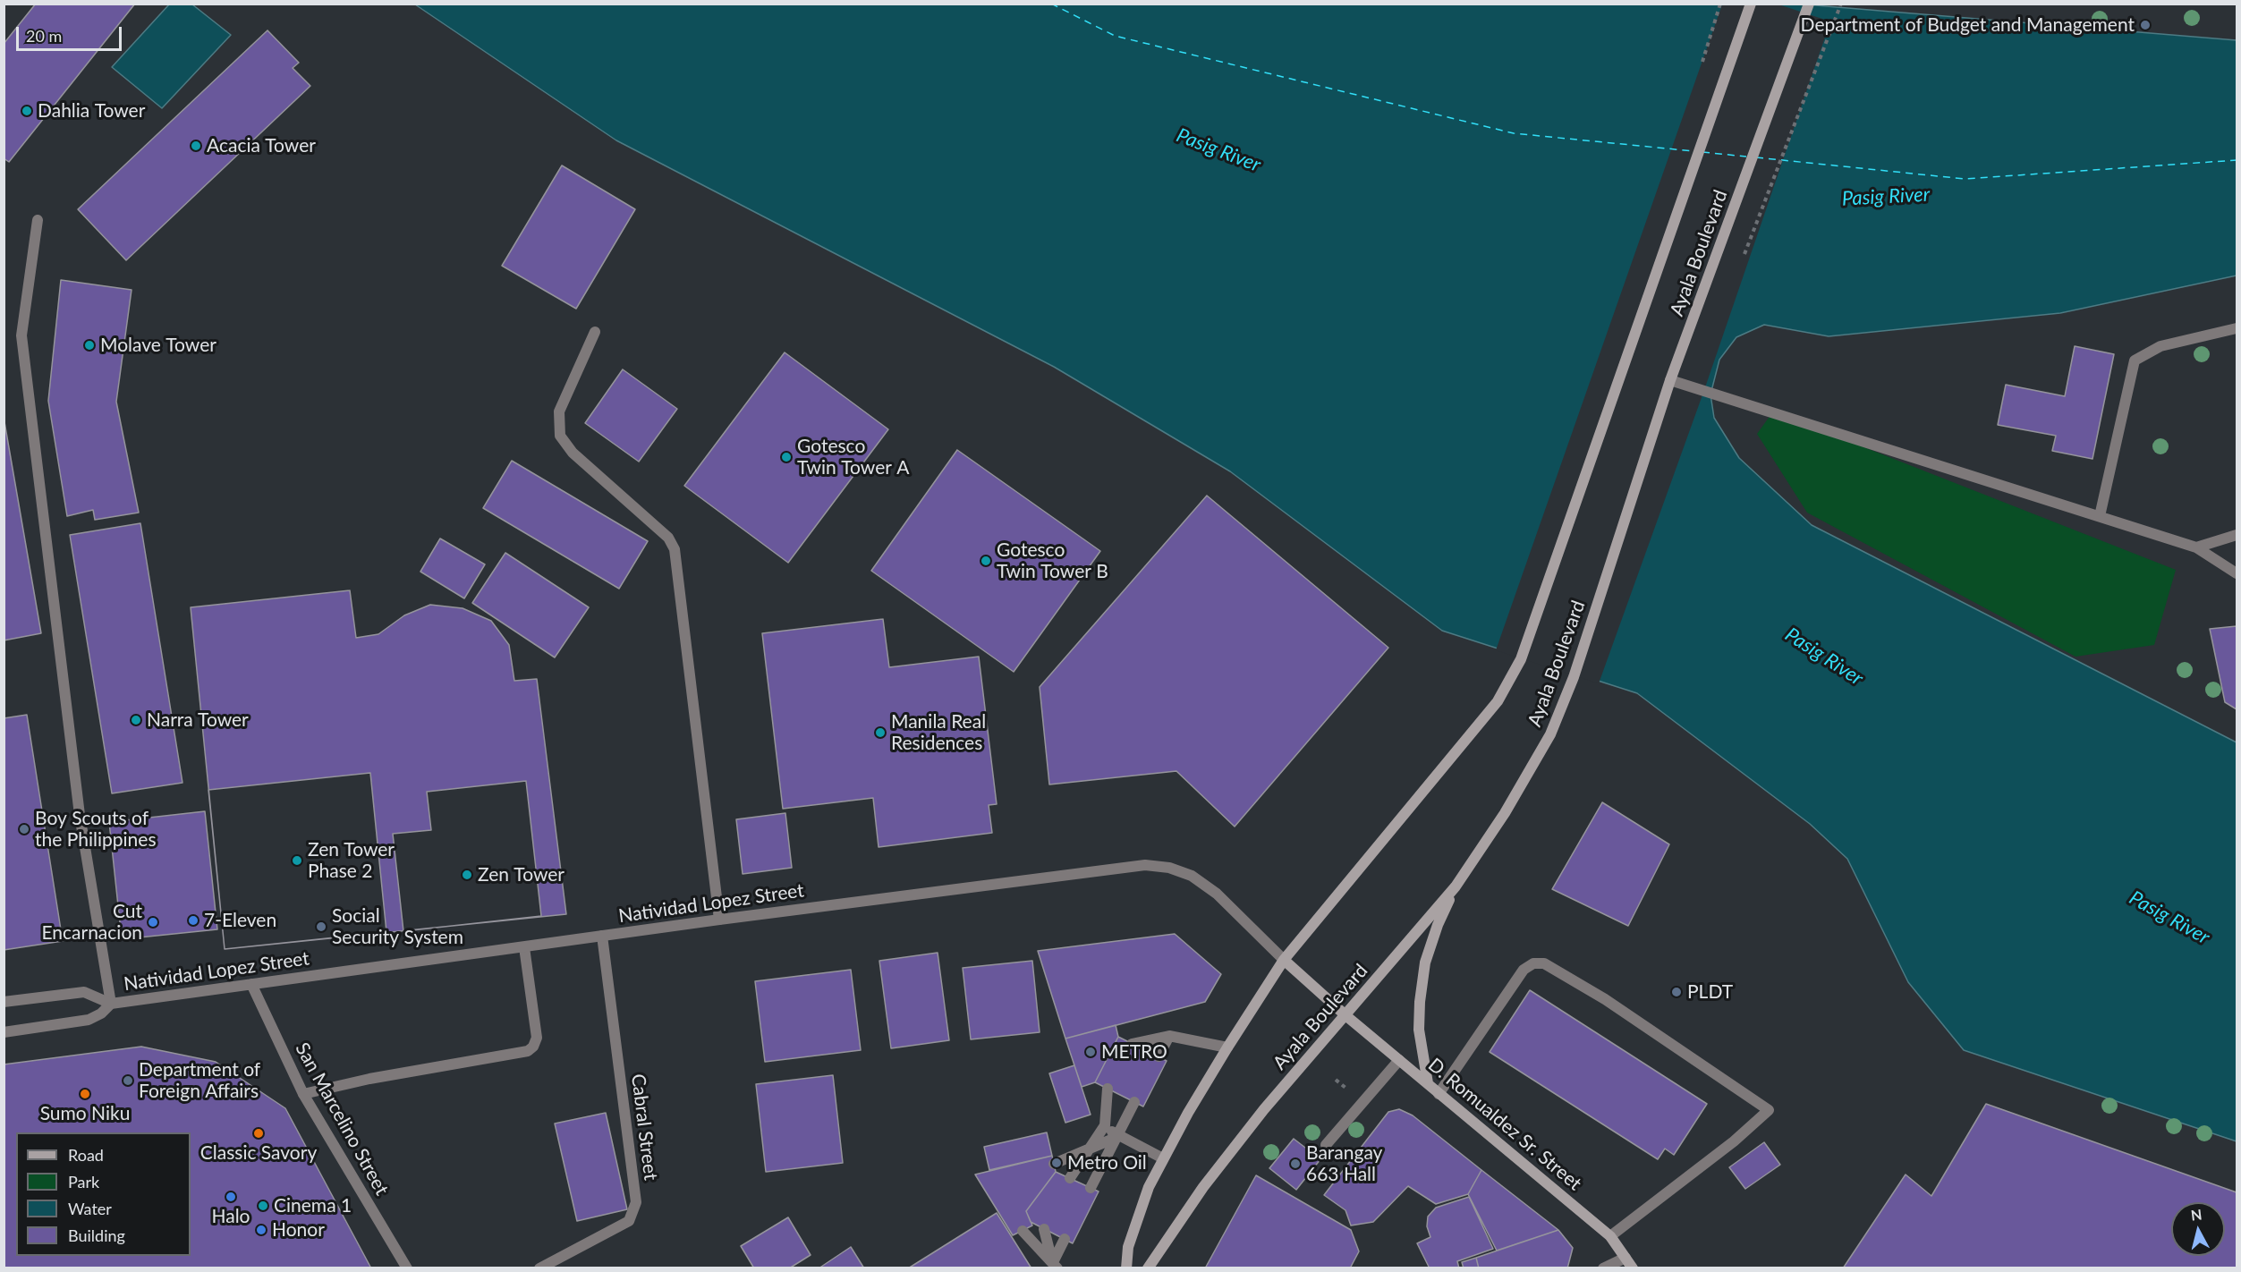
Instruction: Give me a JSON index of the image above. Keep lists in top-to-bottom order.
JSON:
{
  "streets": {
    "main road": ["Ayala Boulevard", "D. Romualdez Sr. Street"],
    "street": ["Natividad Lopez Street", "San Marcelino Street", "Cabral Street"]
  },
  "crossings": [
    ["Ayala Boulevard", "Natividad Lopez Street"],
    ["Ayala Boulevard", "D. Romualdez Sr. Street"],
    ["Natividad Lopez Street", "San Marcelino Street"],
    ["Natividad Lopez Street", "D. Romualdez Sr. Street"],
    ["Natividad Lopez Street", "Cabral Street"]
  ],
  "water": ["Pasig River"],
  "places": [
    "Department of Budget and Management",
    "Dahlia Tower",
    "Acacia Tower",
    "Molave Tower",
    "Gotesco Twin Tower A",
    "Gotesco Twin Tower B",
    "Narra Tower",
    "Manila Real Residences",
    "Boy Scouts of the Philippines",
    "Zen Tower Phase 2",
    "Zen Tower",
    "7-Eleven",
    "Cut Encarnacion",
    "Social Security System",
    "PLDT",
    "METRO",
    "Department of Foreign Affairs",
    "Sumo Niku",
    "Classic Savory",
    "Metro Oil",
    "Barangay 663 Hall",
    "Halo",
    "Cinema 1",
    "Honor"
  ],
  "legend": [
    "Road",
    "Park",
    "Water",
    "Building"
  ],
  "scale_bar": "20 m",
  "north": "top"
}
